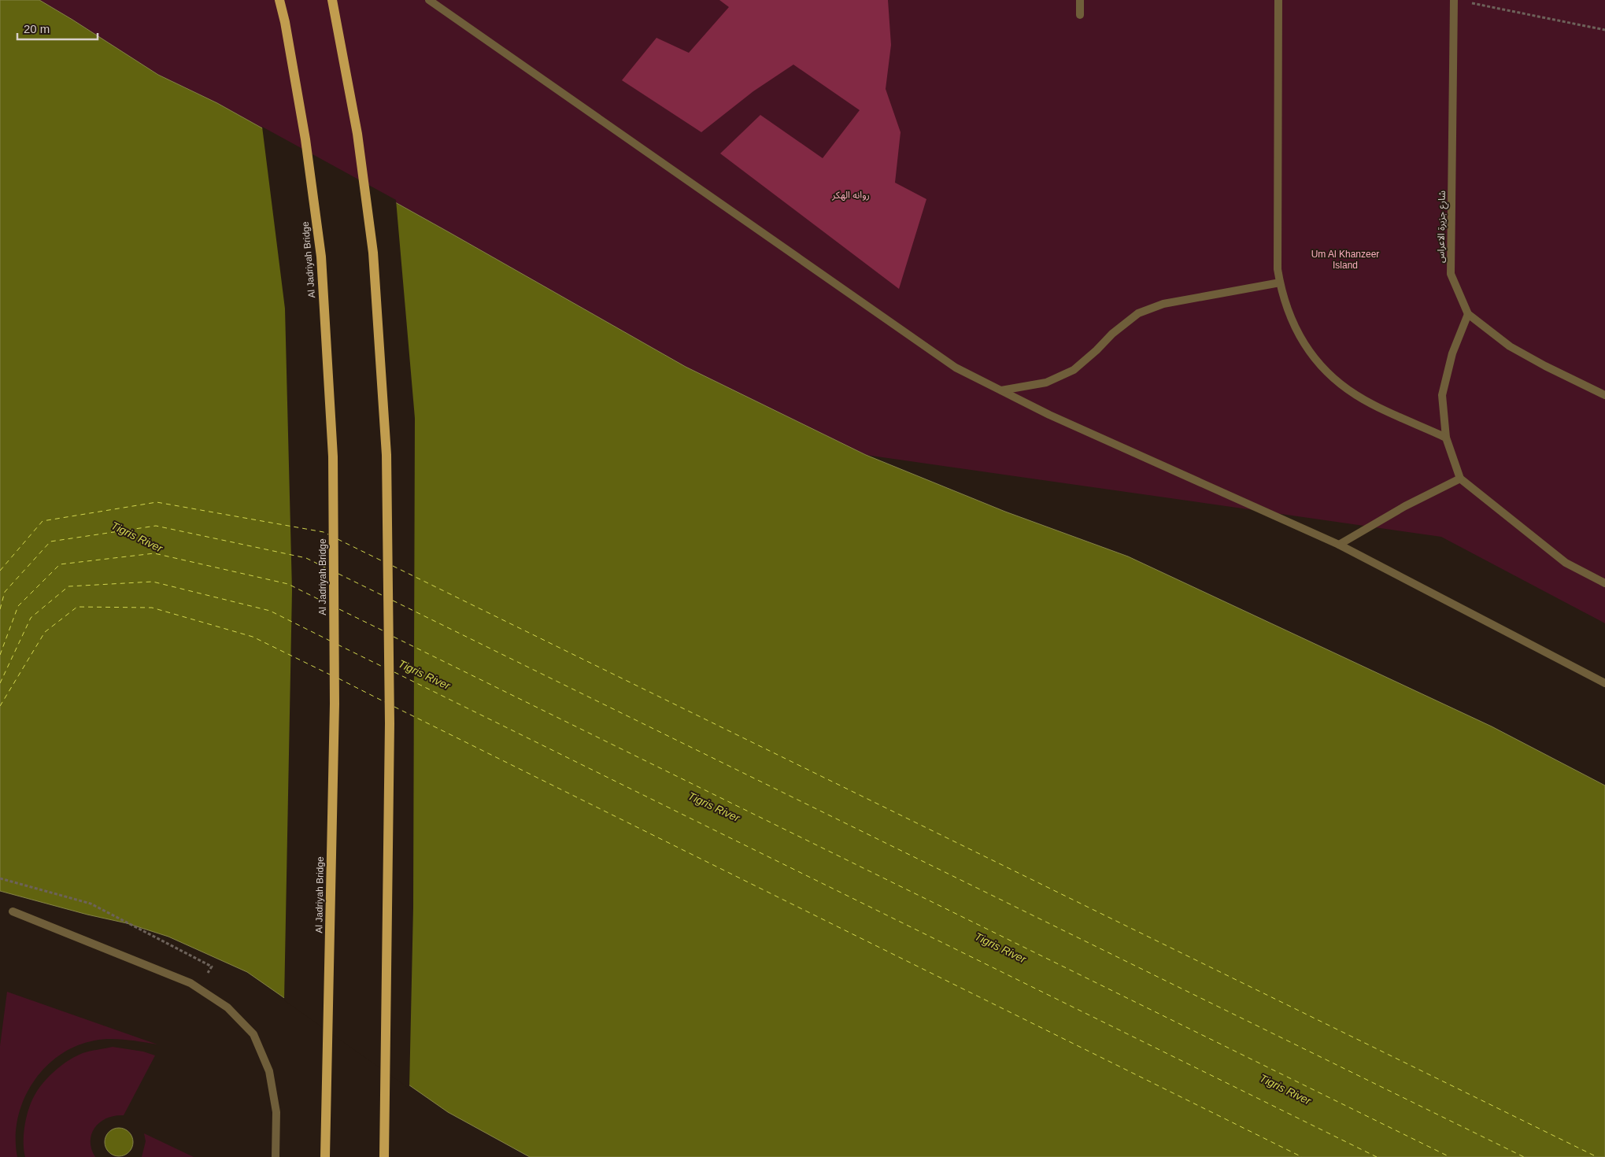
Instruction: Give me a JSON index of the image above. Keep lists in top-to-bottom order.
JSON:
{
  "streets": {
    "main road": ["Al Jadriyah Bridge"],
    "street": ["شارع جزيرة الاعراس"]
  },
  "water": ["Tigris River"],
  "parks": ["روانه الهكر", "Um Al Khanzeer Island"],
  "scale_bar": "20 m"
}
